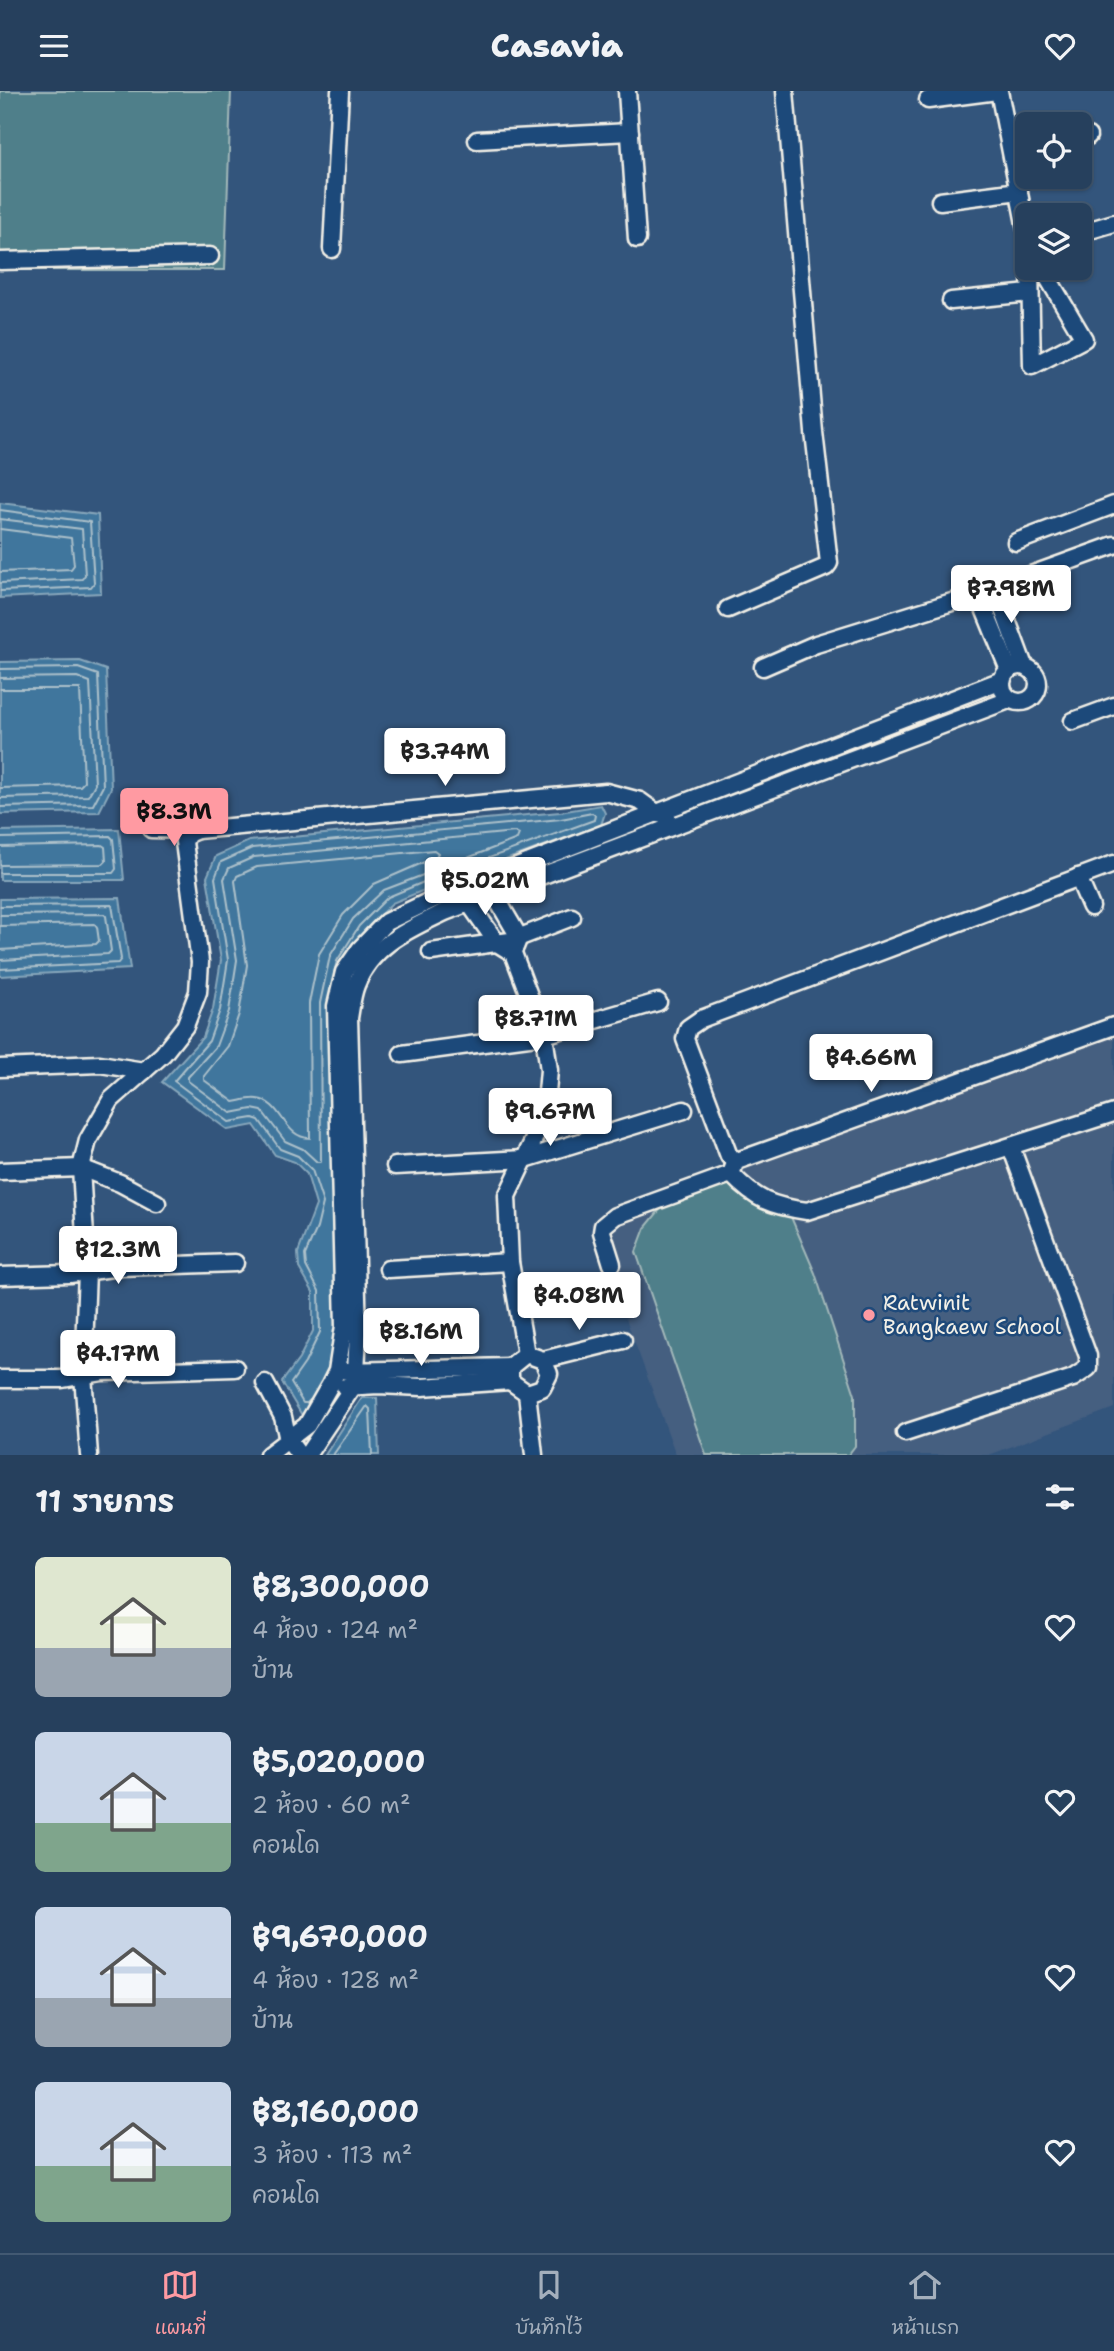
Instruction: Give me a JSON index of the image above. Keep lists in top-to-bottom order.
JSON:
{
  "places": ["Ratwinit Bangkaew School"],
  "page": {
    "header": "Casavia",
    "price": [
      "฿7.98M",
      "฿3.74M",
      "฿8.3M",
      "฿5.02M",
      "฿8.71M",
      "฿4.66M",
      "฿9.67M",
      "฿12.3M",
      "฿4.08M",
      "฿8.16M",
      "฿4.17M"
    ],
    "heading": "11 รายการ",
    "list": [
      {
        "name": "฿8,300,000",
        "note": "4 ห้อง · 124 m² · บ้าน"
      },
      {
        "name": "฿5,020,000",
        "note": "2 ห้อง · 60 m² · คอนโด"
      },
      {
        "name": "฿9,670,000",
        "note": "4 ห้อง · 128 m² · บ้าน"
      },
      {
        "name": "฿8,160,000",
        "note": "3 ห้อง · 113 m² · คอนโด"
      }
    ],
    "tabs": ["แผนที่", "บันทึกไว้", "หน้าแรก"]
  }
}
